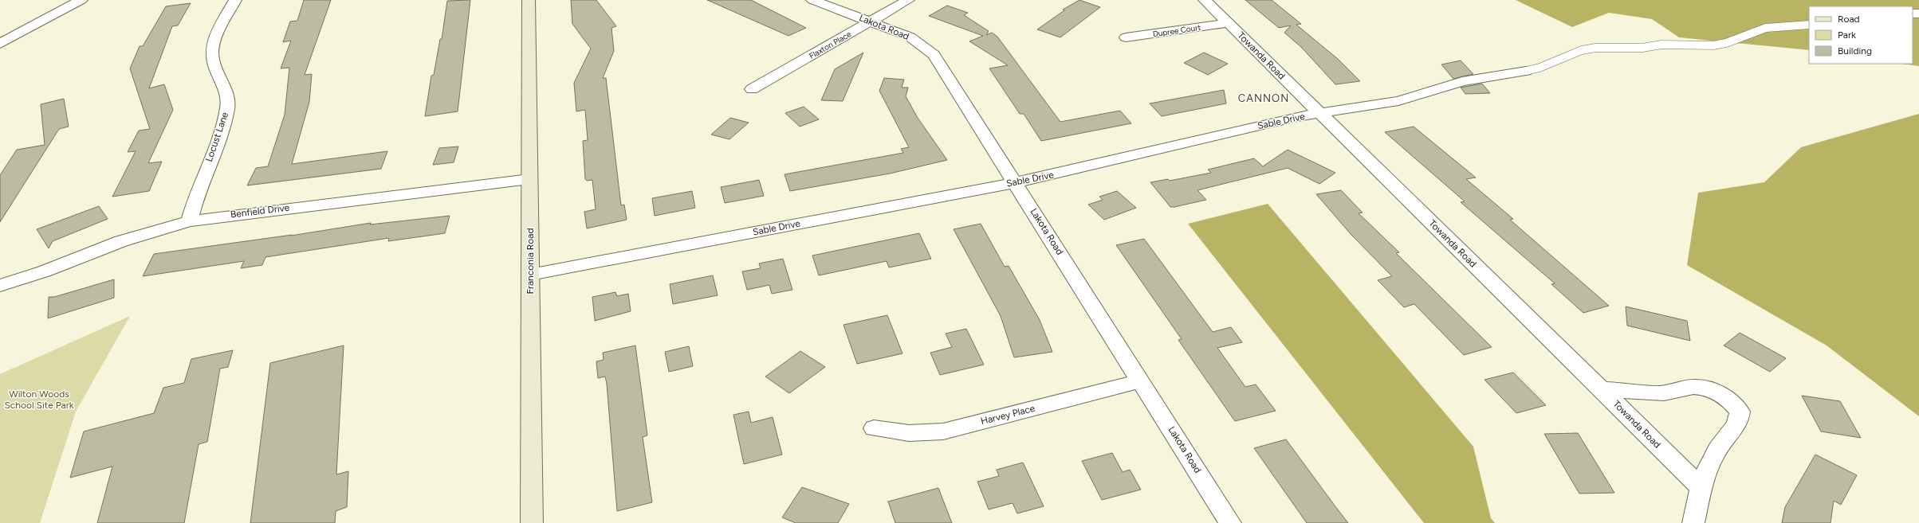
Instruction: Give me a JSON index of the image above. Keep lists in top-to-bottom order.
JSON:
{
  "streets": {
    "main road": ["Franconia Road"],
    "street": [
      "Lakota Road",
      "Dupree Court",
      "Flaxton Place",
      "Towanda Road",
      "Sable Drive",
      "Locust Lane",
      "Benfield Drive",
      "Harvey Place"
    ]
  },
  "crossings": [
    ["Lakota Road", "Flaxton Place"],
    ["Lakota Road", "Sable Drive"],
    ["Lakota Road", "Harvey Place"],
    ["Dupree Court", "Towanda Road"],
    ["Towanda Road", "Sable Drive"],
    ["Sable Drive", "Franconia Road"],
    ["Locust Lane", "Benfield Drive"],
    ["Benfield Drive", "Franconia Road"]
  ],
  "districts": ["CANNON"],
  "parks": ["Wilton Woods School Site Park"],
  "legend": ["Road", "Park", "Building"]
}
